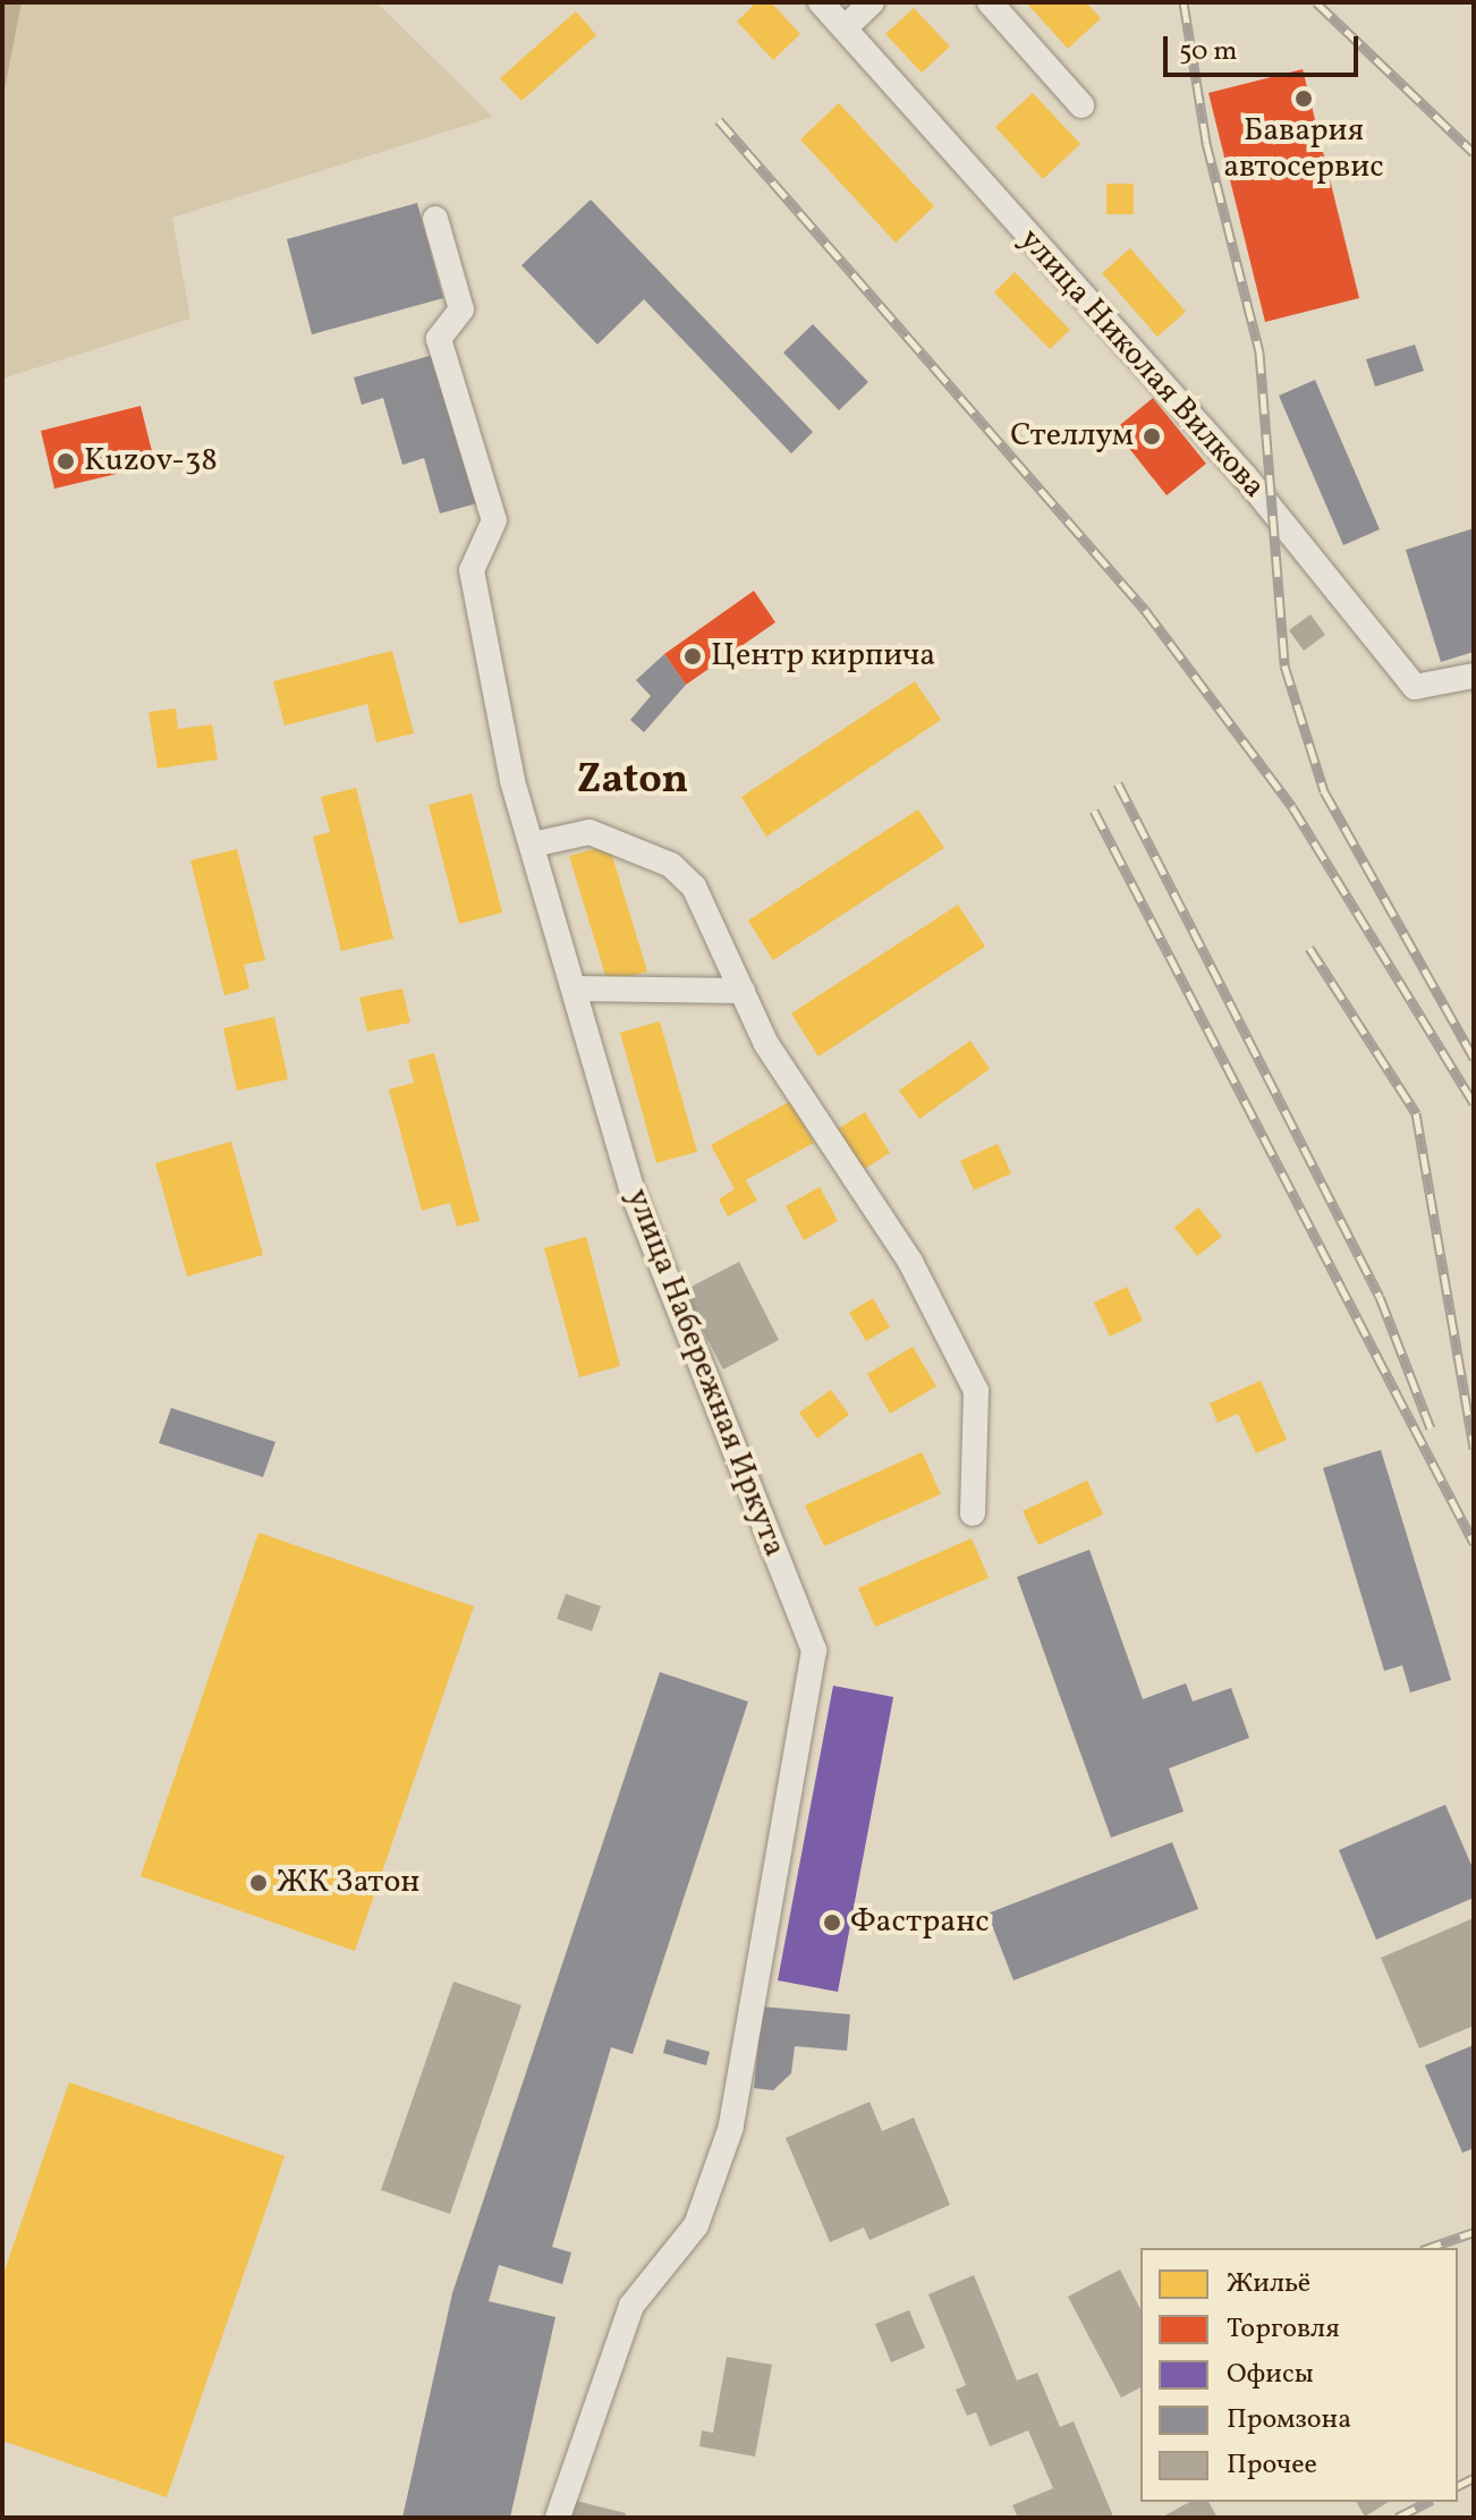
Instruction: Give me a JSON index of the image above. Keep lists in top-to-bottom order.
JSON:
{
  "streets": {
    "street": ["улица Николая Вилкова", "улица Набережная Иркута"]
  },
  "districts": ["Zaton"],
  "places": [
    "Бавария автосервис",
    "Стеллум",
    "Kuzov-38",
    "Центр кирпича",
    "ЖК Затон",
    "Фастранс"
  ],
  "legend": [
    "Жильё",
    "Торговля",
    "Офисы",
    "Промзона",
    "Прочее"
  ],
  "scale_bar": "50 m"
}
